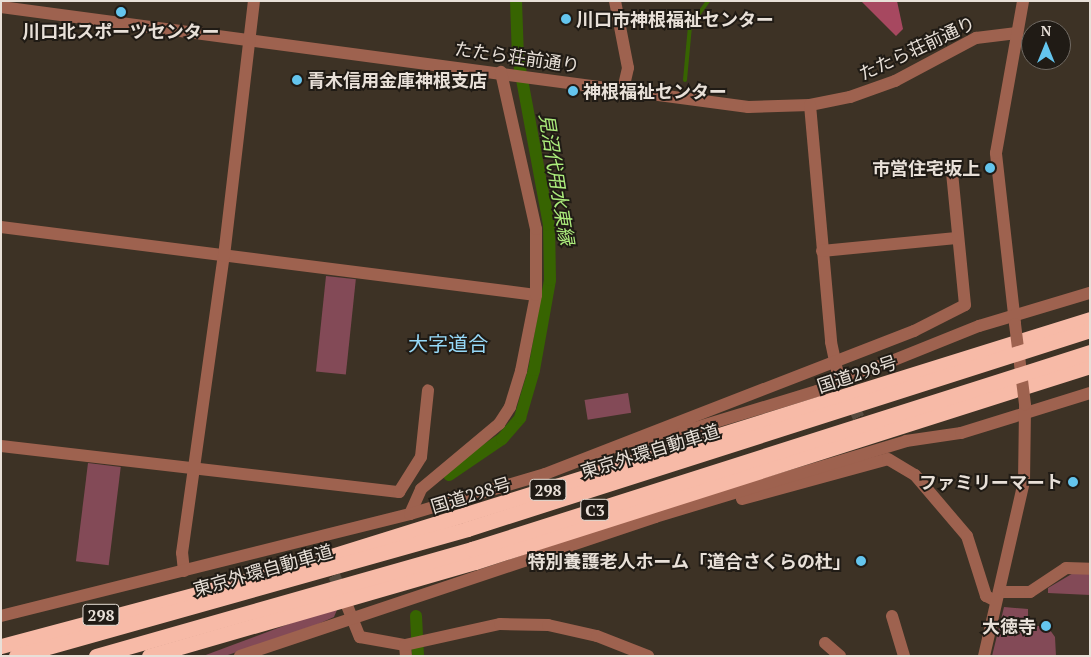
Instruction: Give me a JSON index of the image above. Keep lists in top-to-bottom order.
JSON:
{
  "streets": {
    "highway": [
      "国道298号",
      "東京外環自動車道",
      "298",
      "C3"
    ],
    "street": ["たたら荘前通り"]
  },
  "crossings": [
    ["国道298号", "298"]
  ],
  "districts": ["大字道合"],
  "water": ["見沼代用水東縁"],
  "places": [
    "川口北スポーツセンター",
    "川口市神根福祉センター",
    "青木信用金庫神根支店",
    "神根福祉センター",
    "市営住宅坂上",
    "ファミリーマート",
    "特別養護老人ホーム「道合さくらの杜」",
    "大徳寺"
  ],
  "north": "top"
}
